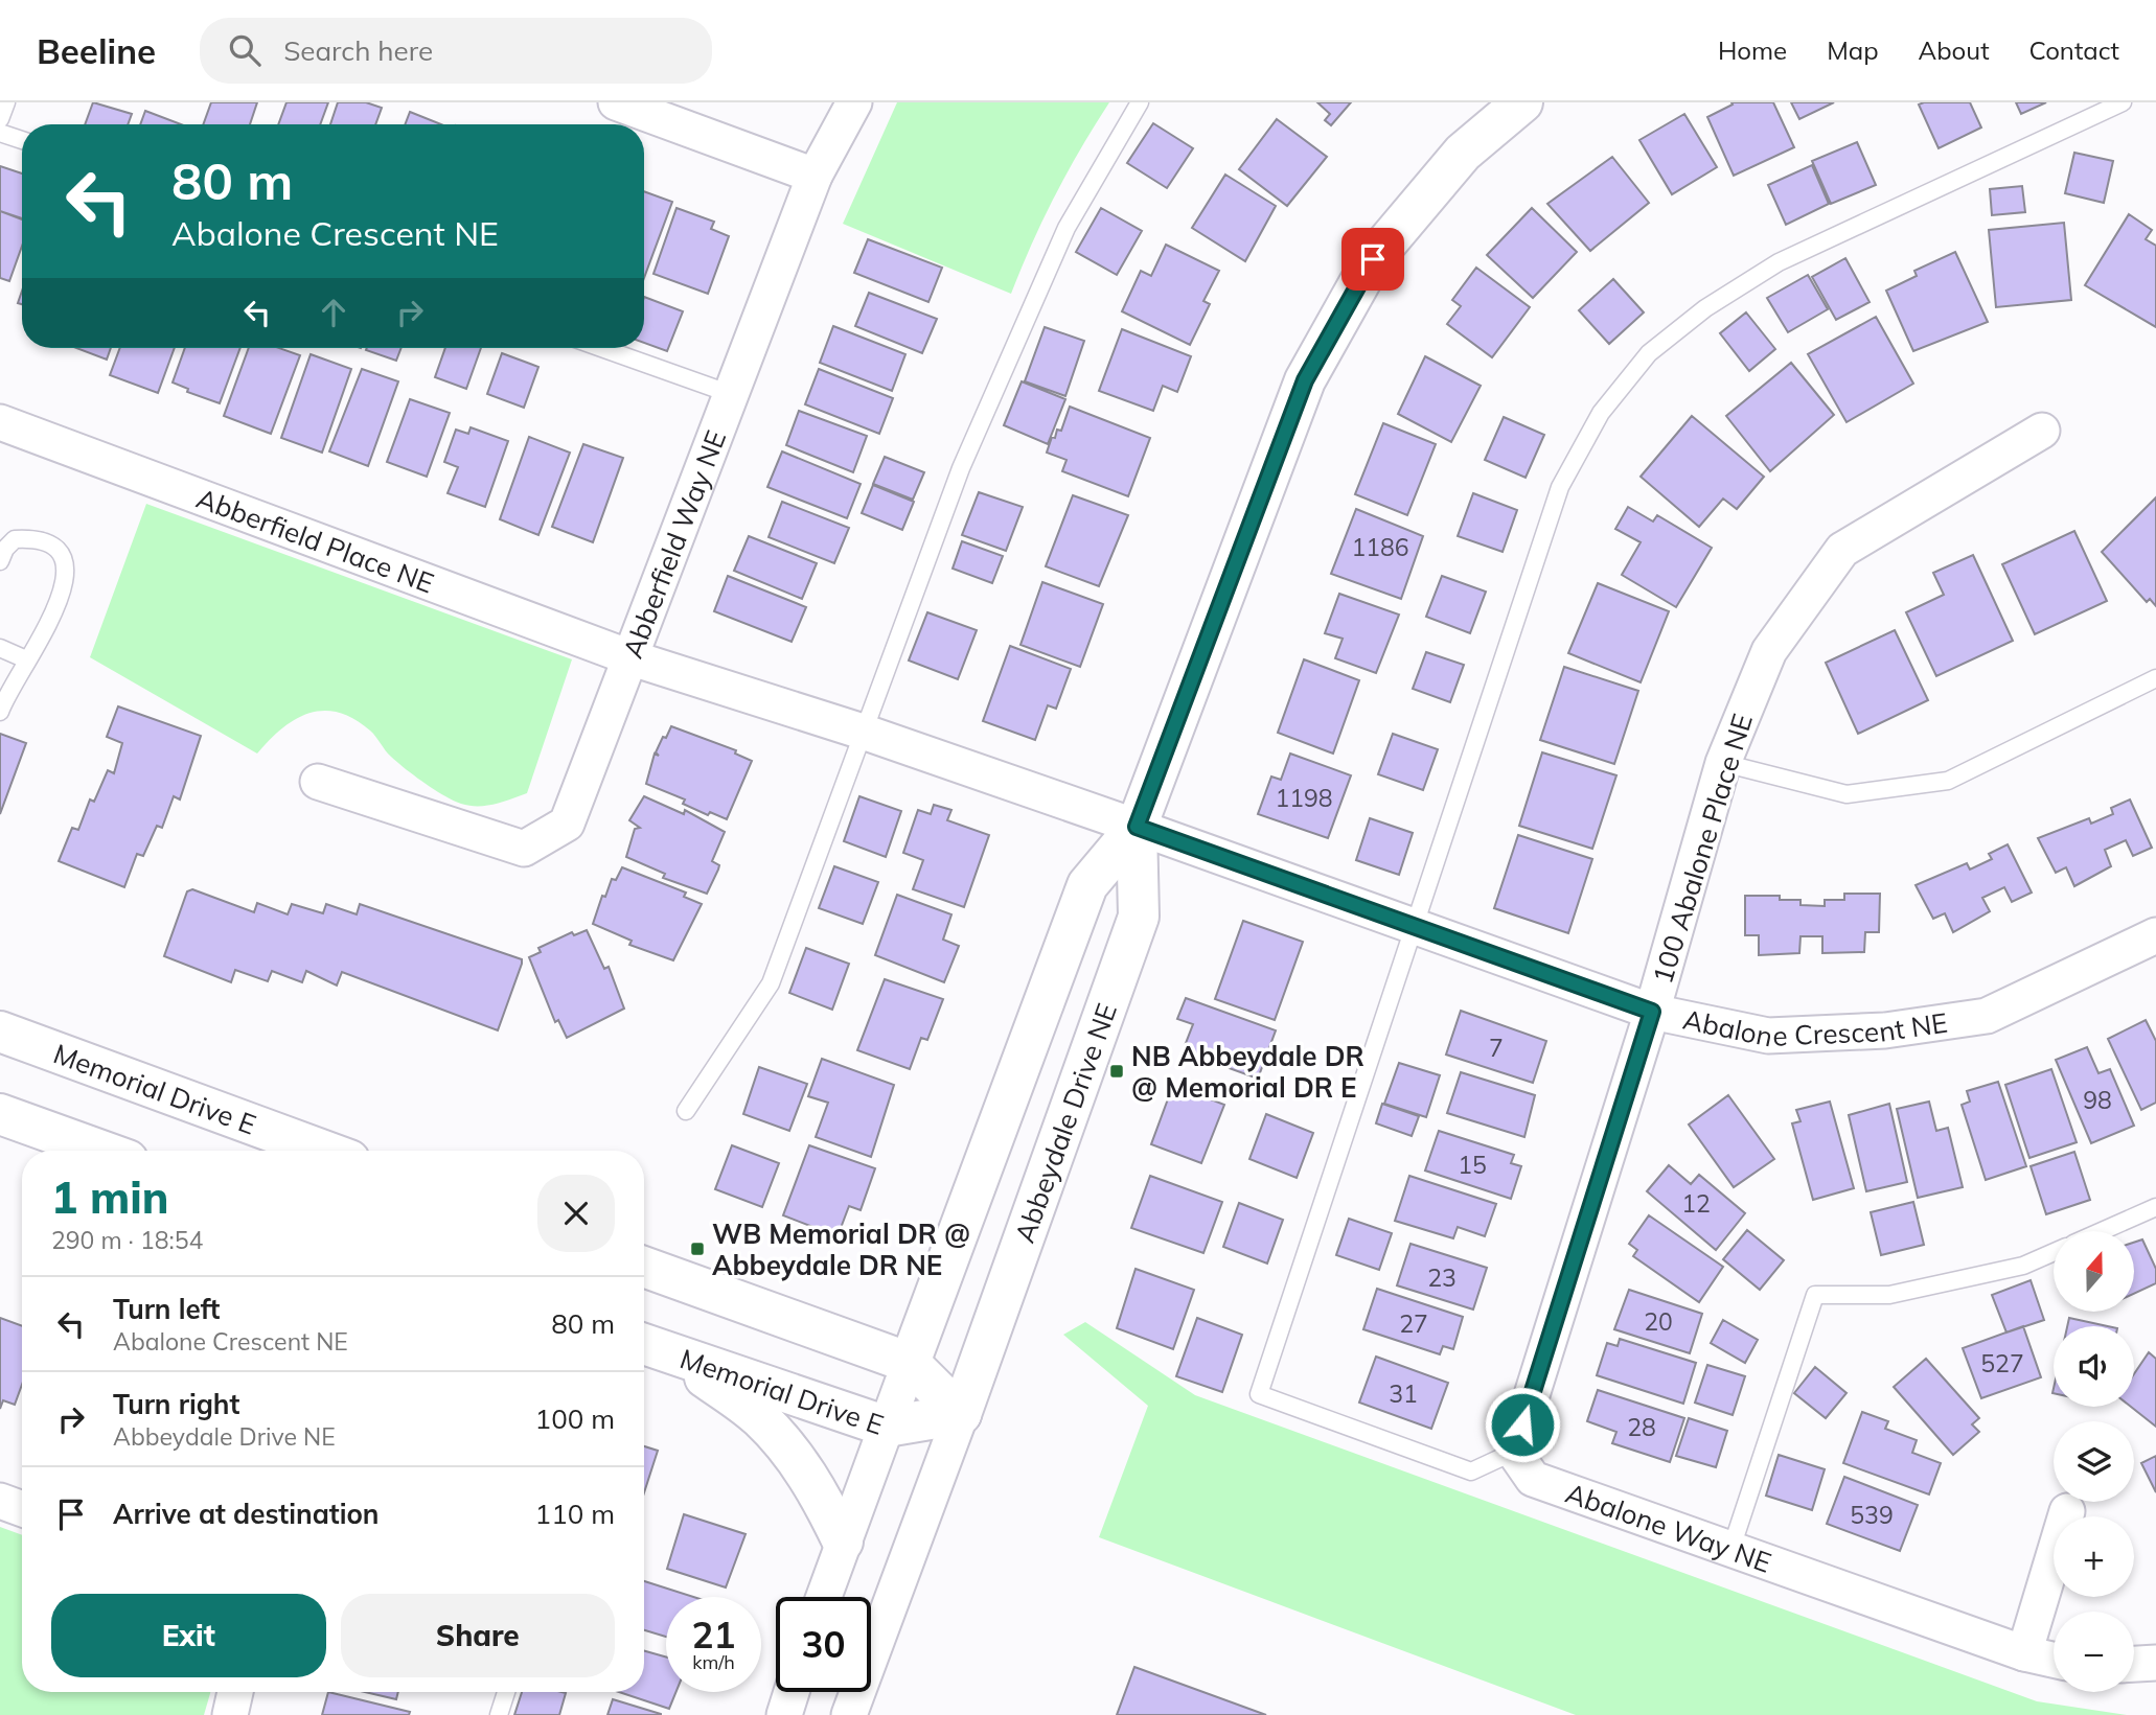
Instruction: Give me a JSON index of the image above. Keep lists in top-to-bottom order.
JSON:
{
  "streets": {
    "street": [
      "Abberfield Place NE",
      "Abberfield Way NE",
      "100 Abalone Place NE",
      "Abalone Crescent NE",
      "Memorial Drive E",
      "Abbeydale Drive NE",
      "Abalone Way NE"
    ]
  },
  "crossings": [
    ["Abberfield Place NE", "Abberfield Way NE"],
    ["Abberfield Way NE", "Abalone Crescent NE"],
    ["Abberfield Way NE", "Abbeydale Drive NE"],
    ["100 Abalone Place NE", "Abalone Crescent NE"],
    ["Abalone Crescent NE", "Abbeydale Drive NE"],
    ["Memorial Drive E", "Abbeydale Drive NE"]
  ],
  "places": {
    "transit": ["NB Abbeydale DR @ Memorial DR E", "WB Memorial DR @ Abbeydale DR NE"]
  },
  "house_numbers": [
    "1186",
    "1198",
    "7",
    "98",
    "15",
    "12",
    "23",
    "20",
    "27",
    "527",
    "31",
    "28",
    "539"
  ],
  "north": "top",
  "page": {
    "header": "Beeline",
    "search": "Search here",
    "nav": [
      "Home",
      "Map",
      "About",
      "Contact"
    ],
    "turn": ["80 m", "Abalone Crescent NE"],
    "heading": ["1 min", "290 m · 18:54"],
    "map_buttons": ["+", "−"],
    "list": [
      {
        "name": "Turn left",
        "note": "Abalone Crescent NE",
        "value": "80 m"
      },
      {
        "name": "Turn right",
        "note": "Abbeydale Drive NE",
        "value": "100 m"
      },
      {
        "name": "Arrive at destination",
        "value": "110 m"
      }
    ],
    "buttons": ["Exit", "Share"],
    "speed": "21 km/h",
    "limit": "30"
  }
}
